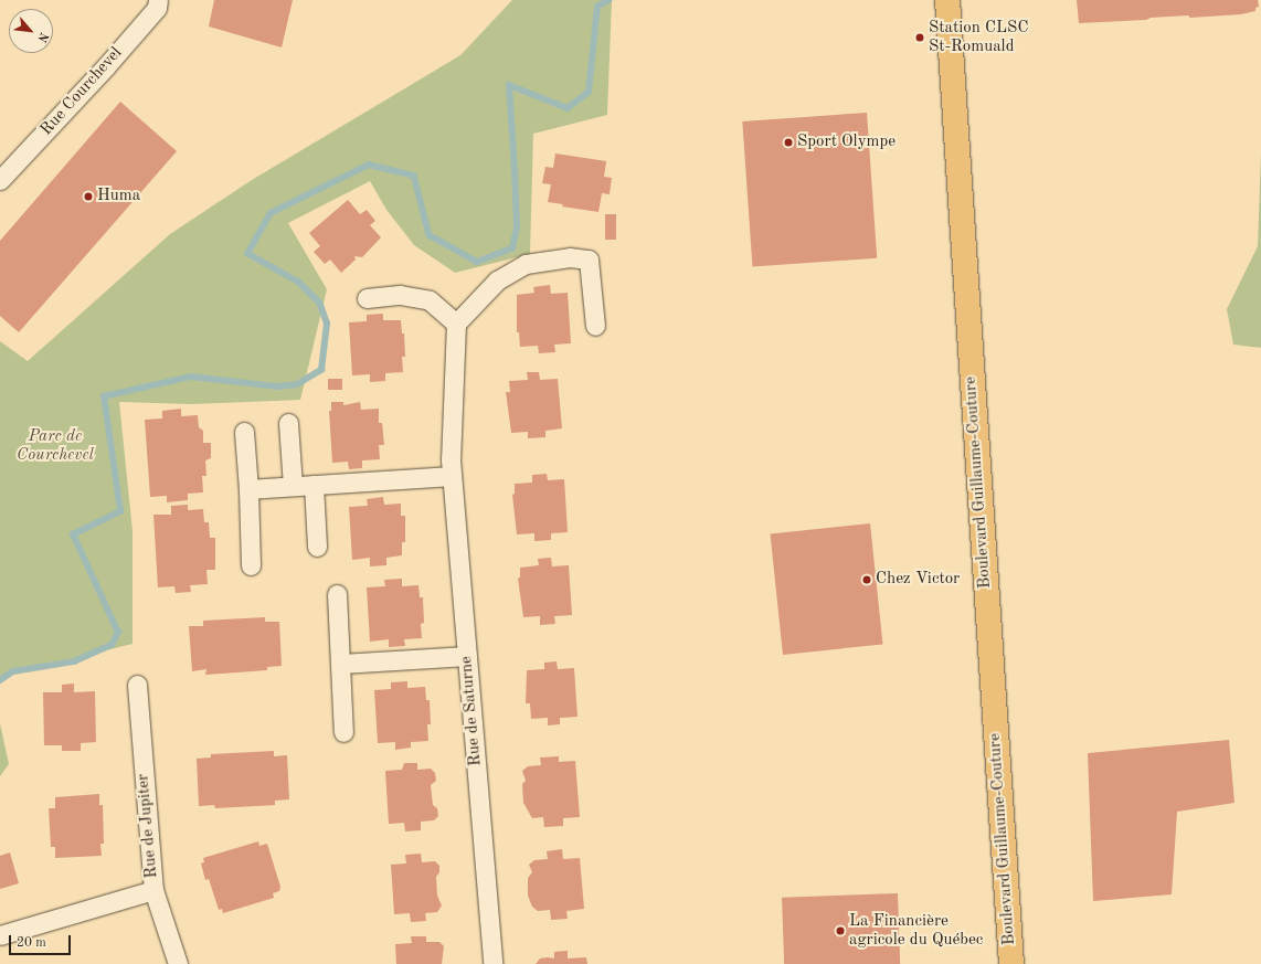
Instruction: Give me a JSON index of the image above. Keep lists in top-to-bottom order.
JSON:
{
  "streets": {
    "main road": ["Boulevard Guillaume-Couture"],
    "street": ["Rue Courchevel", "Rue de Saturne", "Rue de Jupiter"]
  },
  "parks": ["Parc de Courchevel"],
  "places": [
    "Station CLSC St-Romuald",
    "Sport Olympe",
    "Huma",
    "Chez Victor",
    "La Financière agricole du Québec"
  ],
  "scale_bar": "20 m",
  "north": "bottom right"
}
